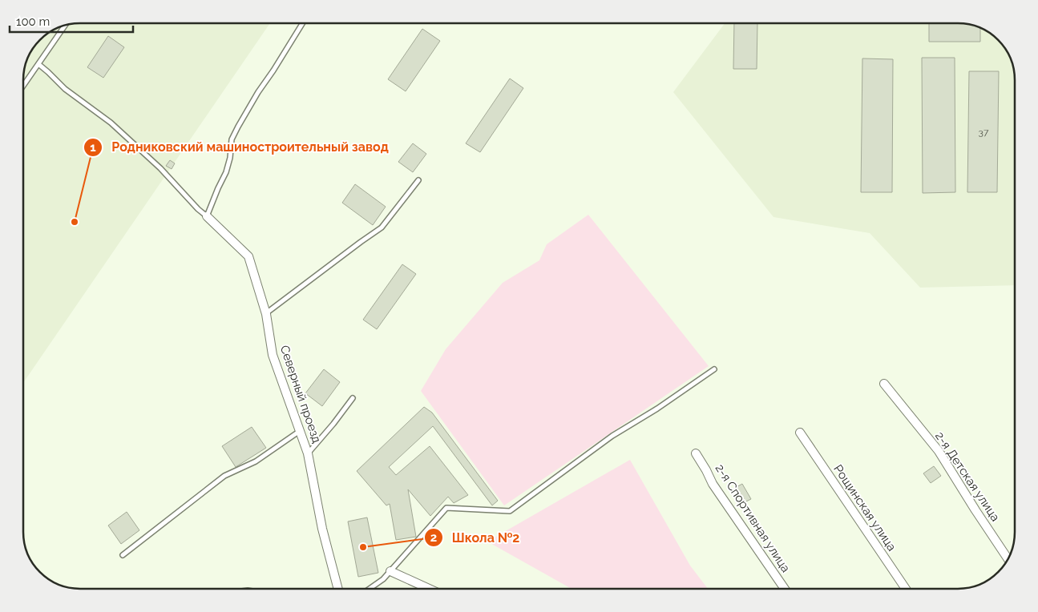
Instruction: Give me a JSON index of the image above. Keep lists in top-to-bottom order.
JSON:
{
  "streets": {
    "street": [
      "Северный проезд",
      "2-я Детская улица",
      "Рощинская улица",
      "2-я Спортивная улица"
    ]
  },
  "places": ["Родниковский машиностроительный завод", "Школа №2"],
  "house_numbers": ["37"],
  "scale_bar": "100 m"
}
